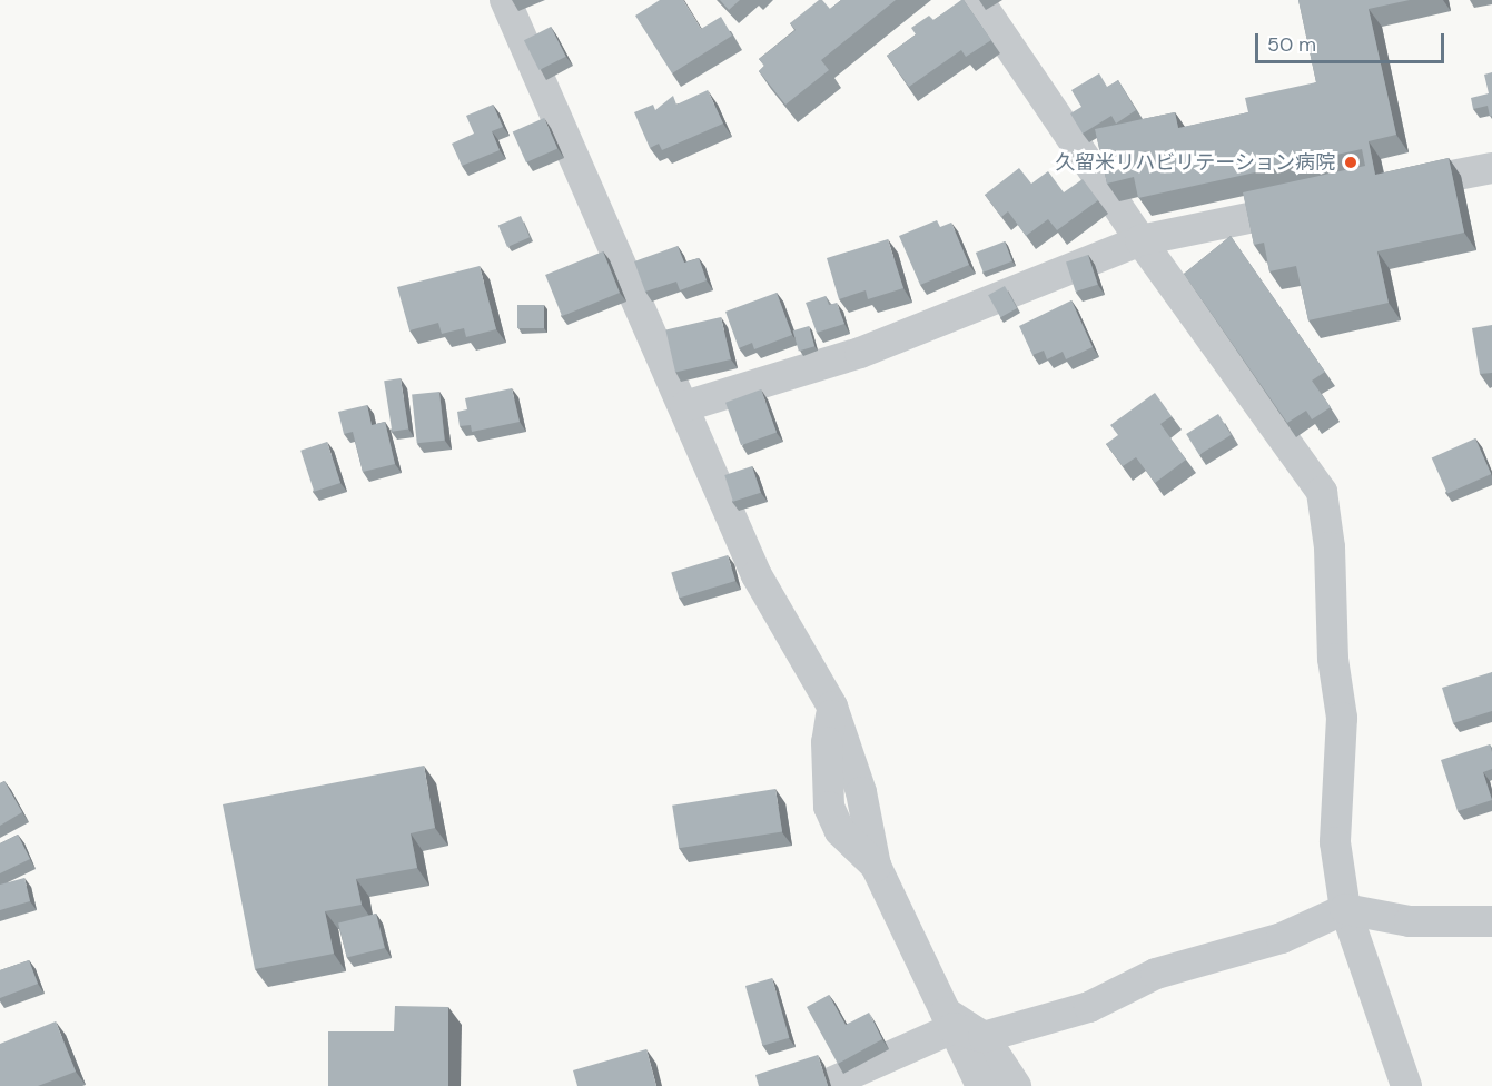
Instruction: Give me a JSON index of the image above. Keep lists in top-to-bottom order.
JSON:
{
  "places": ["久留米リハビリテーション病院"],
  "scale_bar": "50 m"
}
